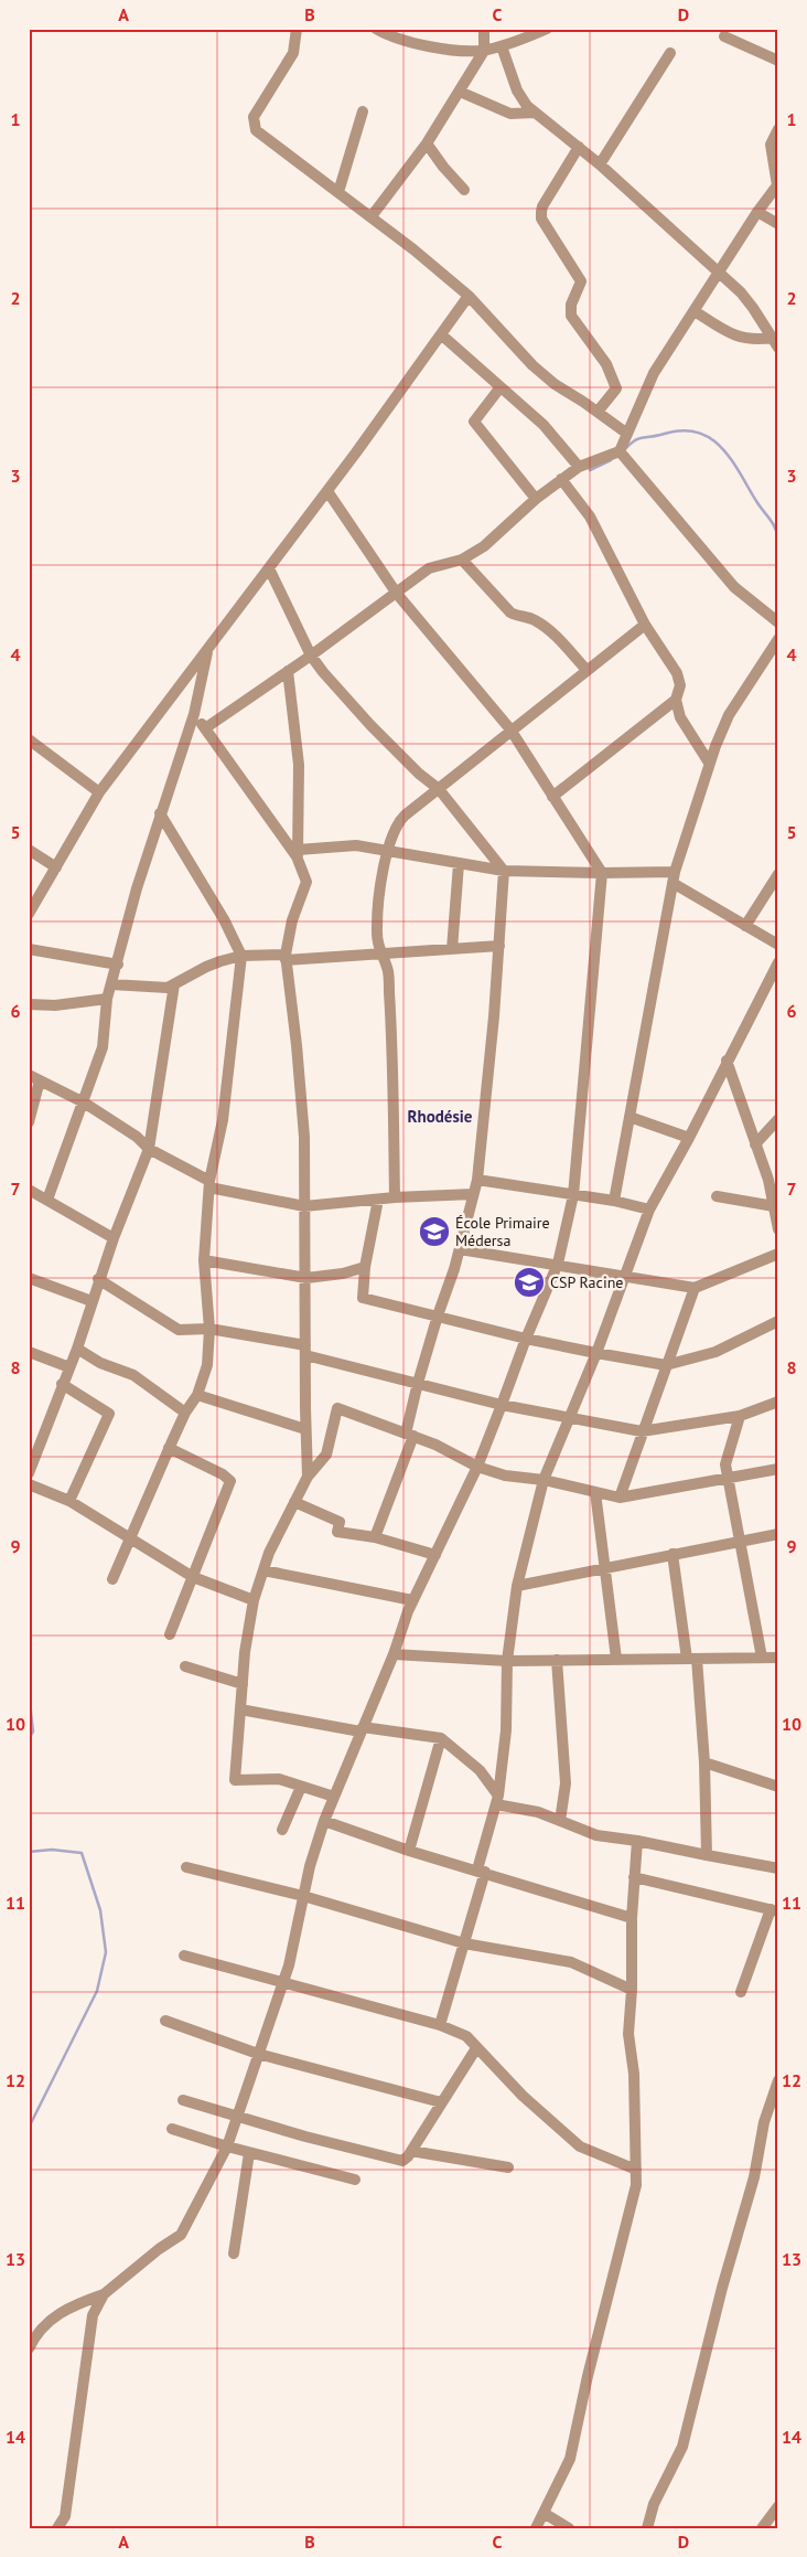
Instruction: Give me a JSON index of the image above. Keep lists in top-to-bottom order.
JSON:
{
  "districts": ["Rhodésie"],
  "places": {
    "school or university": ["École Primaire Médersa", "CSP Racine"]
  },
  "grid": {
    "columns": [
      "A",
      "B",
      "C",
      "D"
    ],
    "rows": [
      "1",
      "2",
      "3",
      "4",
      "5",
      "6",
      "7",
      "8",
      "9",
      "10",
      "11",
      "12",
      "13",
      "14"
    ]
  }
}
